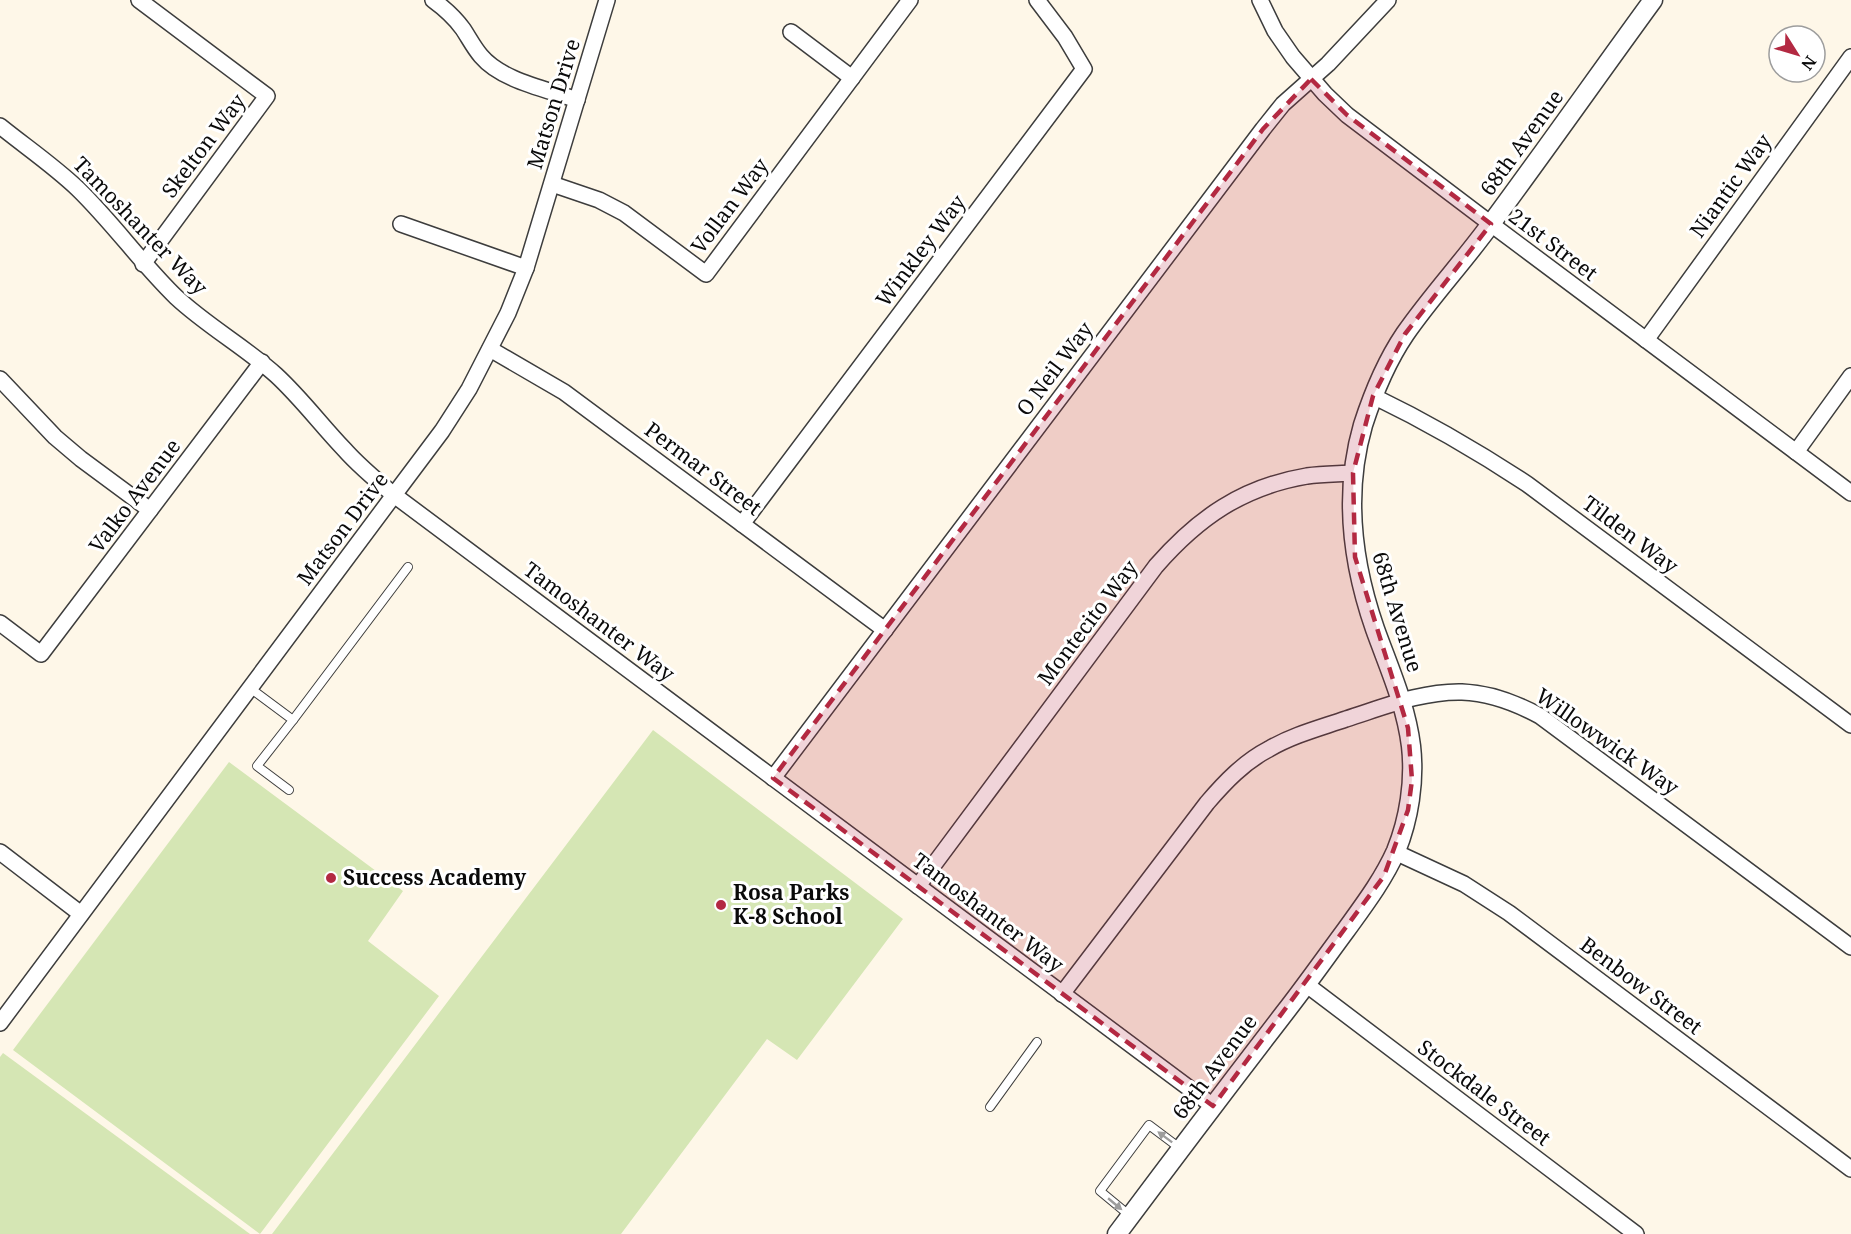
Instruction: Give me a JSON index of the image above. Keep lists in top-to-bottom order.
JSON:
{
  "streets": {
    "street": [
      "Matson Drive",
      "68th Avenue",
      "Skelton Way",
      "Niantic Way",
      "Vollan Way",
      "Tamoshanter Way",
      "21st Street",
      "Winkley Way",
      "O Neil Way",
      "Permar Street",
      "Valko Avenue",
      "Tilden Way",
      "Montecito Way",
      "Willowwick Way",
      "Benbow Street",
      "Stockdale Street"
    ]
  },
  "crossings": [
    ["Matson Drive", "Vollan Way"],
    ["Matson Drive", "Tamoshanter Way"],
    ["Matson Drive", "Permar Street"],
    ["68th Avenue", "Tamoshanter Way"],
    ["68th Avenue", "21st Street"],
    ["68th Avenue", "Tilden Way"],
    ["68th Avenue", "Montecito Way"],
    ["68th Avenue", "Willowwick Way"],
    ["68th Avenue", "Benbow Street"],
    ["68th Avenue", "Stockdale Street"],
    ["Skelton Way", "Tamoshanter Way"],
    ["Niantic Way", "21st Street"],
    ["Tamoshanter Way", "O Neil Way"],
    ["Tamoshanter Way", "Valko Avenue"],
    ["Tamoshanter Way", "Montecito Way"],
    ["Tamoshanter Way", "Willowwick Way"],
    ["21st Street", "O Neil Way"],
    ["Winkley Way", "Permar Street"],
    ["O Neil Way", "Permar Street"]
  ],
  "places": ["Success Academy", "Rosa Parks K-8 School"],
  "north": "bottom right"
}
